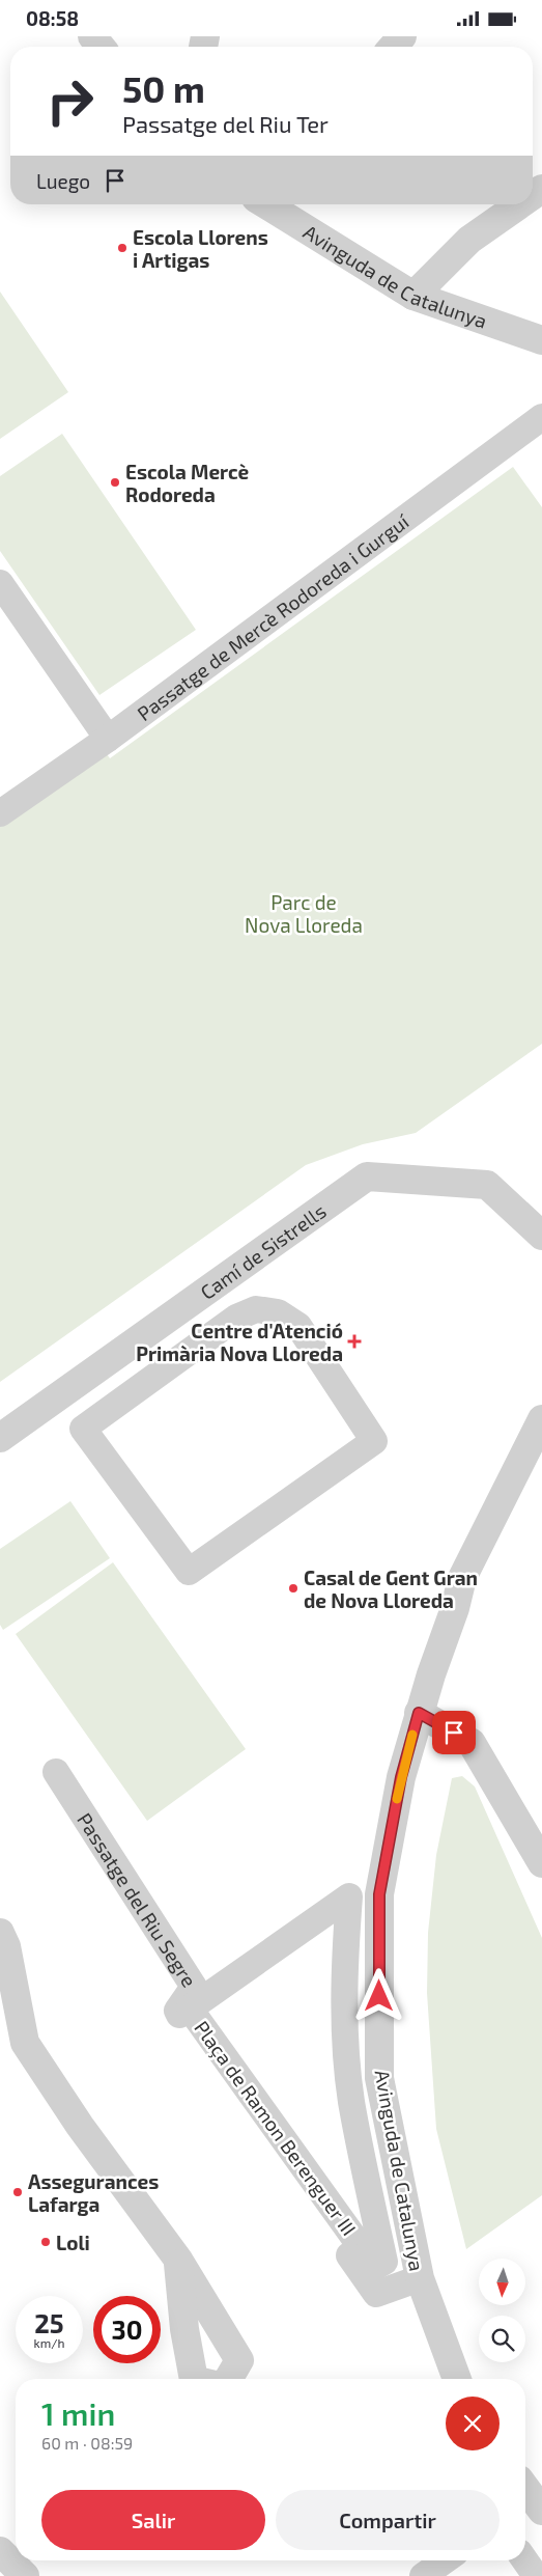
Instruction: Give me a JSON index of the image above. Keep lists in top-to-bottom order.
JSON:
{
  "streets": {
    "street": [
      "Avinguda de Catalunya",
      "Passatge de Mercè Rodoreda i Gurguí",
      "Camí de Sistrells",
      "Passatge del Riu Segre",
      "Plaça de Ramon Berenguer III"
    ]
  },
  "crossings": [
    ["Avinguda de Catalunya", "Passatge del Riu Segre"]
  ],
  "parks": ["Parc de Nova Lloreda"],
  "places": {
    "other": [
      "Escola Llorens i Artigas",
      "Escola Mercè Rodoreda",
      "Casal de Gent Gran de Nova Lloreda",
      "Assegurances Lafarga",
      "Loli"
    ],
    "health": ["Centre d'Atenció Primària Nova Lloreda"]
  },
  "north": "bottom",
  "page": {
    "status": "08:58",
    "turn": ["50 m", "Passatge del Riu Ter"],
    "then": "Luego",
    "speed": "25 km/h",
    "limit": "30",
    "heading": ["1 min", "60 m · 08:59"],
    "buttons": ["Salir", "Compartir"]
  }
}
